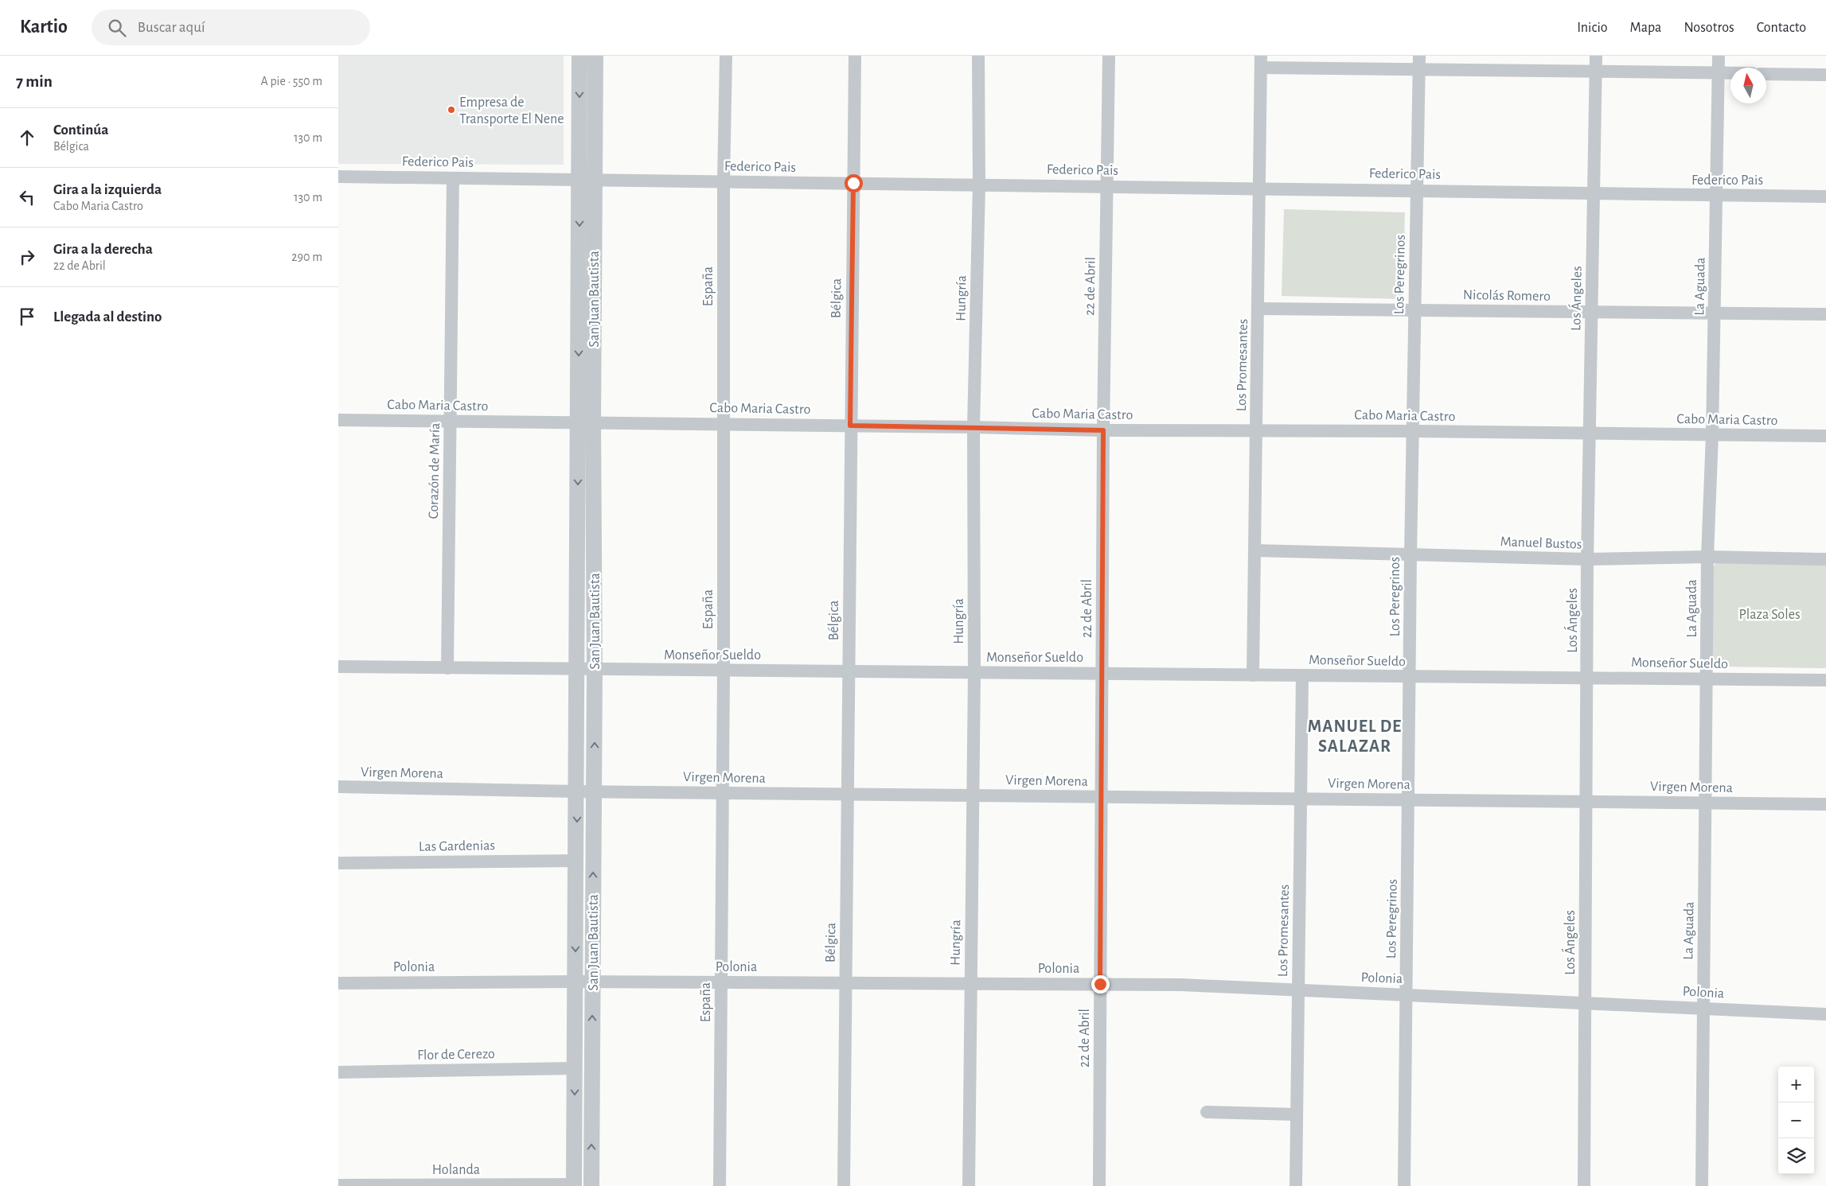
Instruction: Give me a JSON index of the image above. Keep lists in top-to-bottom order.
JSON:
{
  "streets": {
    "street": [
      "Federico Pais",
      "Los Peregrinos",
      "España",
      "22 de Abril",
      "La Aguada",
      "Nicolás Romero",
      "Bélgica",
      "Hungría",
      "Los Ángeles",
      "San Juan Bautista",
      "Los Promesantes",
      "Cabo Maria Castro",
      "Corazón de María",
      "Manuel Bustos",
      "Monseñor Sueldo",
      "Virgen Morena",
      "Las Gardenias",
      "Polonia",
      "Flor de Cerezo",
      "Holanda"
    ]
  },
  "crossings": [
    ["Federico Pais", "Los Peregrinos"],
    ["Federico Pais", "España"],
    ["Federico Pais", "22 de Abril"],
    ["Federico Pais", "La Aguada"],
    ["Federico Pais", "Bélgica"],
    ["Federico Pais", "Hungría"],
    ["Federico Pais", "Los Ángeles"],
    ["Federico Pais", "San Juan Bautista"],
    ["Federico Pais", "Los Promesantes"],
    ["Federico Pais", "Corazón de María"],
    ["Los Peregrinos", "Nicolás Romero"],
    ["Los Peregrinos", "Cabo Maria Castro"],
    ["Los Peregrinos", "Manuel Bustos"],
    ["Los Peregrinos", "Monseñor Sueldo"],
    ["Los Peregrinos", "Virgen Morena"],
    ["Los Peregrinos", "Polonia"],
    ["España", "Cabo Maria Castro"],
    ["España", "Monseñor Sueldo"],
    ["España", "Virgen Morena"],
    ["España", "Polonia"],
    ["22 de Abril", "Cabo Maria Castro"],
    ["22 de Abril", "Monseñor Sueldo"],
    ["22 de Abril", "Virgen Morena"],
    ["22 de Abril", "Polonia"],
    ["La Aguada", "Nicolás Romero"],
    ["La Aguada", "Cabo Maria Castro"],
    ["La Aguada", "Manuel Bustos"],
    ["La Aguada", "Monseñor Sueldo"],
    ["La Aguada", "Virgen Morena"],
    ["La Aguada", "Polonia"],
    ["Nicolás Romero", "Los Ángeles"],
    ["Nicolás Romero", "Los Promesantes"],
    ["Bélgica", "Cabo Maria Castro"],
    ["Bélgica", "Monseñor Sueldo"],
    ["Bélgica", "Virgen Morena"],
    ["Bélgica", "Polonia"],
    ["Hungría", "Cabo Maria Castro"],
    ["Hungría", "Monseñor Sueldo"],
    ["Hungría", "Virgen Morena"],
    ["Hungría", "Polonia"],
    ["Los Ángeles", "Cabo Maria Castro"],
    ["Los Ángeles", "Manuel Bustos"],
    ["Los Ángeles", "Monseñor Sueldo"],
    ["Los Ángeles", "Virgen Morena"],
    ["Los Ángeles", "Polonia"],
    ["San Juan Bautista", "Cabo Maria Castro"],
    ["San Juan Bautista", "Monseñor Sueldo"],
    ["San Juan Bautista", "Virgen Morena"],
    ["San Juan Bautista", "Las Gardenias"],
    ["San Juan Bautista", "Polonia"],
    ["San Juan Bautista", "Flor de Cerezo"],
    ["San Juan Bautista", "Holanda"],
    ["Los Promesantes", "Cabo Maria Castro"],
    ["Los Promesantes", "Manuel Bustos"],
    ["Los Promesantes", "Monseñor Sueldo"],
    ["Los Promesantes", "Virgen Morena"],
    ["Los Promesantes", "Polonia"],
    ["Cabo Maria Castro", "Corazón de María"],
    ["Corazón de María", "Monseñor Sueldo"]
  ],
  "districts": ["MANUEL DE SALAZAR"],
  "parks": ["Plaza Soles"],
  "places": ["Empresa de Transporte El Nene"],
  "north": "top",
  "page": {
    "header": "Kartio",
    "search": "Buscar aquí",
    "nav": [
      "Inicio",
      "Mapa",
      "Nosotros",
      "Contacto"
    ],
    "heading": ["7 min", "A pie · 550 m"],
    "list": [
      ["Continúa", "Bélgica", "130 m"],
      ["Gira a la izquierda", "Cabo Maria Castro", "130 m"],
      ["Gira a la derecha", "22 de Abril", "290 m"],
      "Llegada al destino"
    ],
    "map_buttons": ["+", "−"]
  }
}
